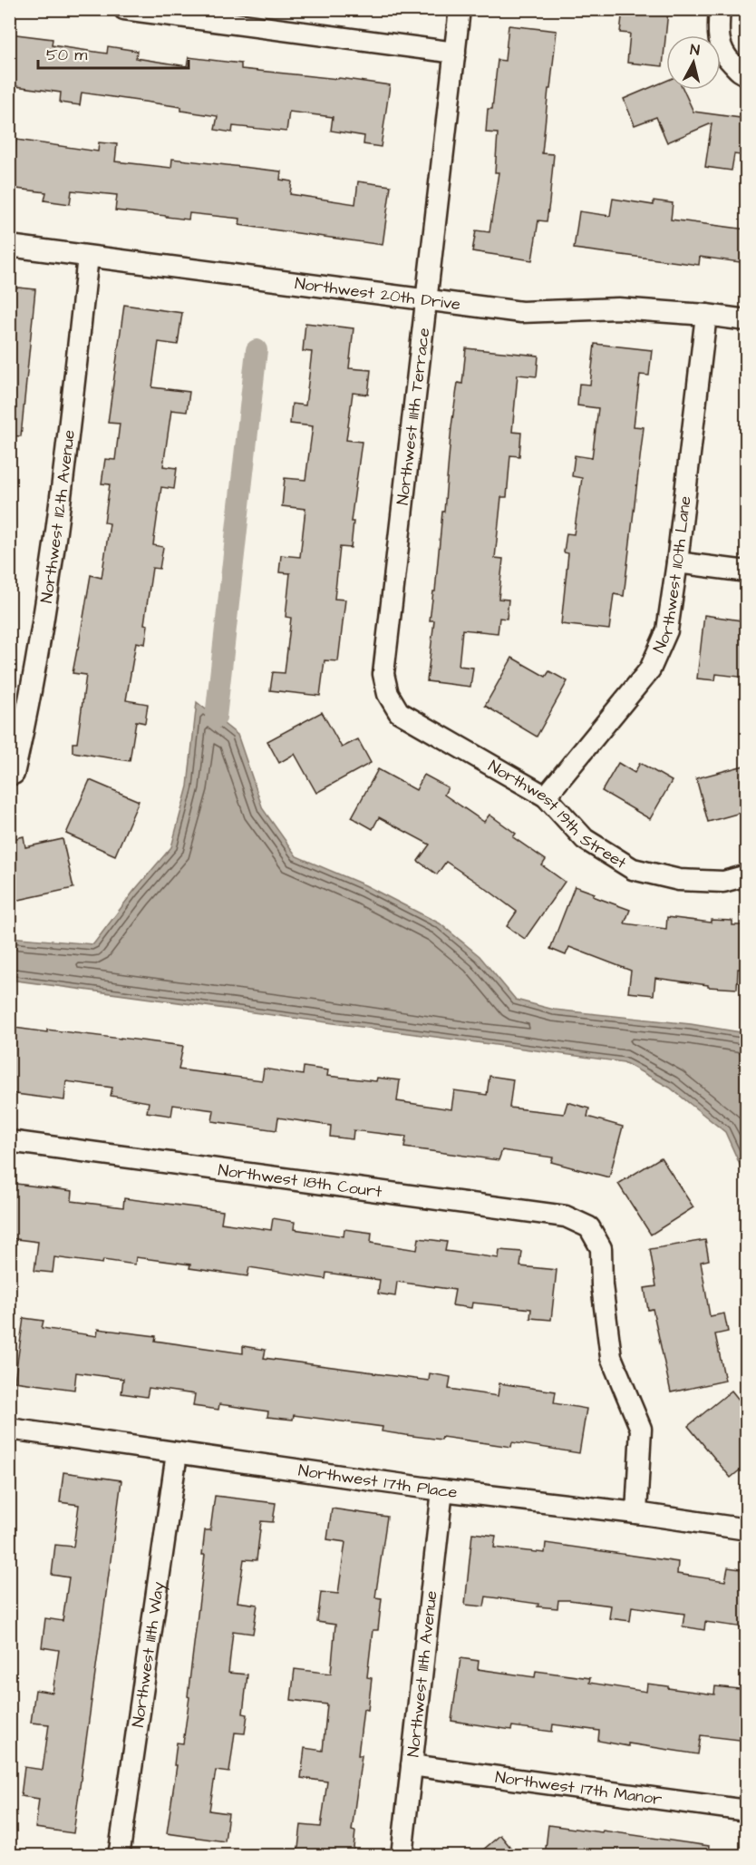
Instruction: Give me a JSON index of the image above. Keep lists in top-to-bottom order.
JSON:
{
  "streets": {
    "street": [
      "Northwest 20th Drive",
      "Northwest 111th Terrace",
      "Northwest 112th Avenue",
      "Northwest 110th Lane",
      "Northwest 19th Street",
      "Northwest 18th Court",
      "Northwest 17th Place",
      "Northwest 111th Way",
      "Northwest 111th Avenue",
      "Northwest 17th Manor"
    ]
  },
  "crossings": [
    ["Northwest 20th Drive", "Northwest 111th Terrace"],
    ["Northwest 20th Drive", "Northwest 112th Avenue"],
    ["Northwest 20th Drive", "Northwest 110th Lane"],
    ["Northwest 111th Terrace", "Northwest 19th Street"],
    ["Northwest 110th Lane", "Northwest 19th Street"],
    ["Northwest 18th Court", "Northwest 17th Place"],
    ["Northwest 17th Place", "Northwest 111th Way"],
    ["Northwest 17th Place", "Northwest 111th Avenue"],
    ["Northwest 111th Avenue", "Northwest 17th Manor"]
  ],
  "scale_bar": "50 m",
  "north": "top"
}
